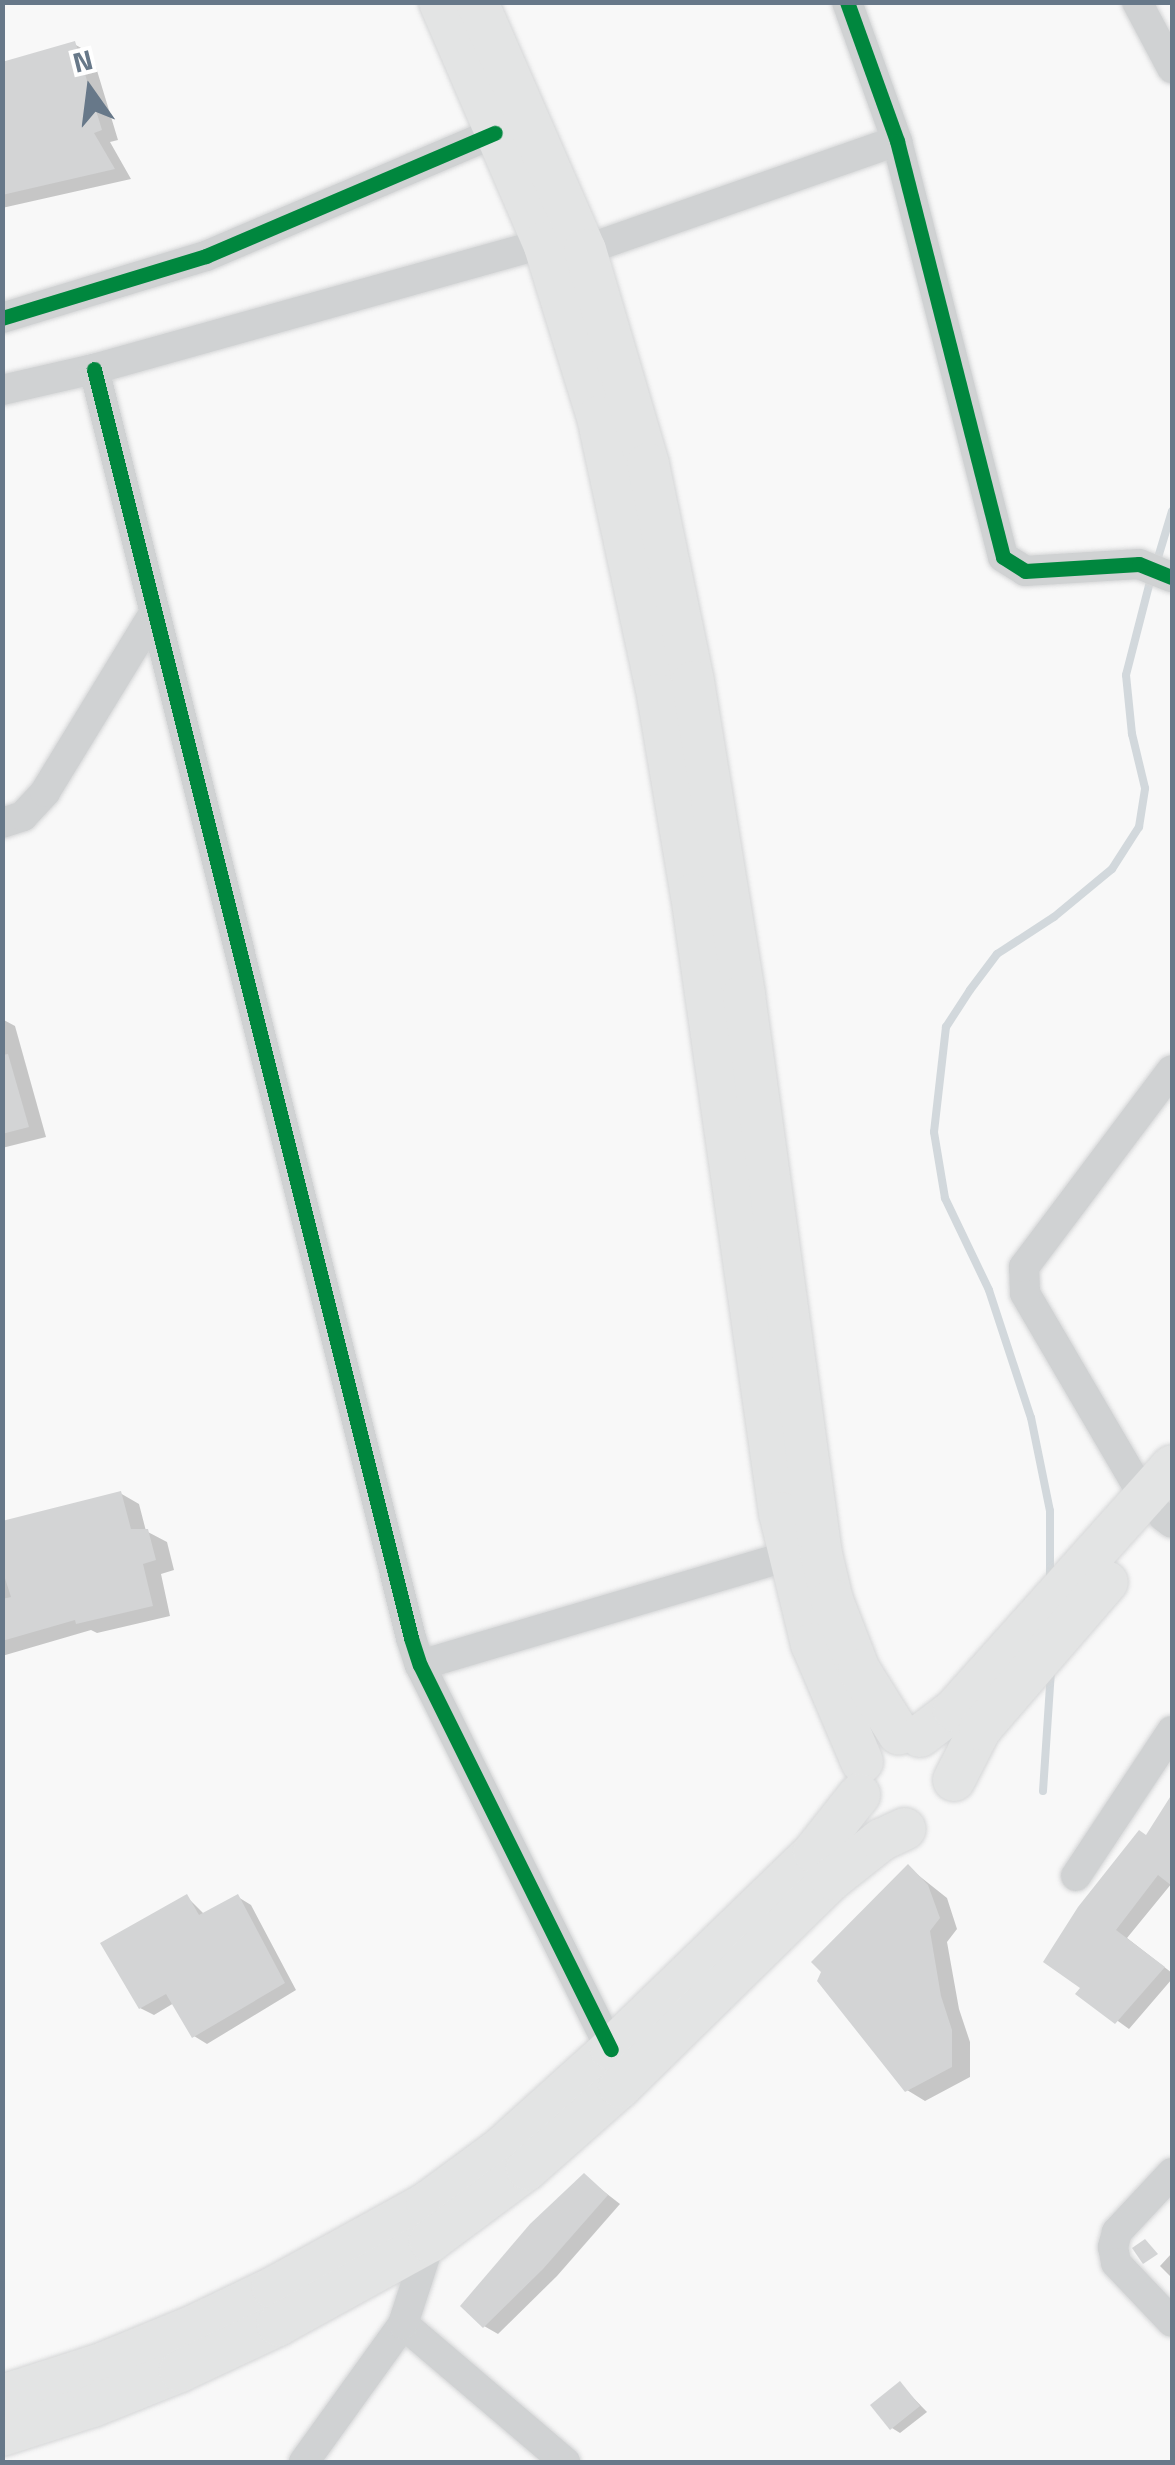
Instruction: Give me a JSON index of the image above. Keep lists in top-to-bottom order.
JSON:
{
  "north": "top"
}
